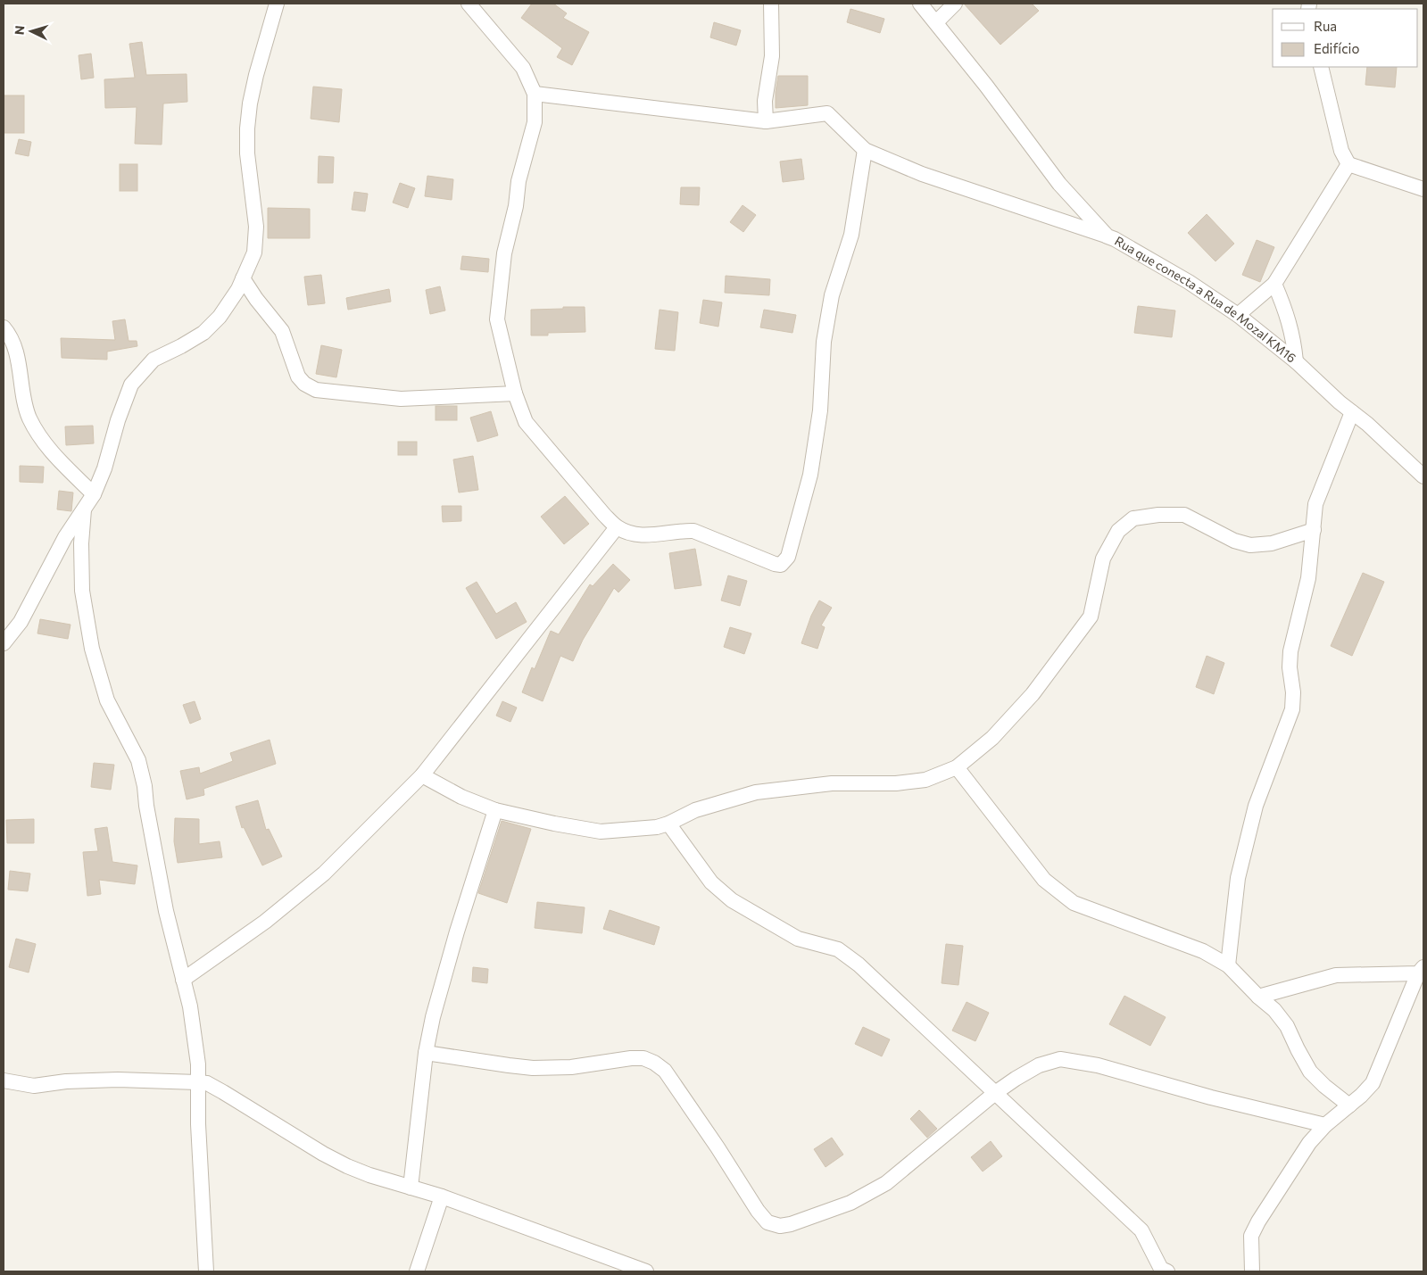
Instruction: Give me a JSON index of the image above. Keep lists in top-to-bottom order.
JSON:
{
  "streets": {
    "street": ["Rua que conecta a Rua de Mozal KM16"]
  },
  "legend": ["Rua", "Edifício"],
  "north": "left"
}
